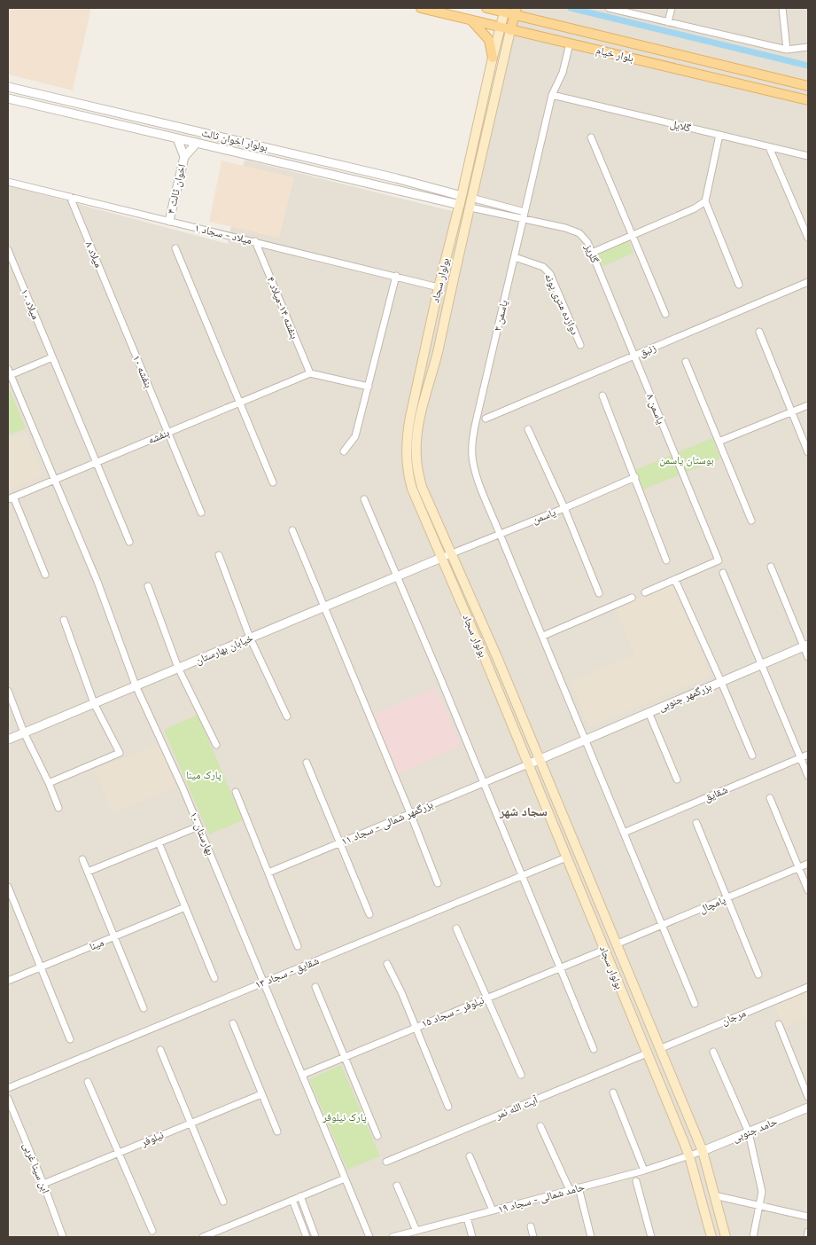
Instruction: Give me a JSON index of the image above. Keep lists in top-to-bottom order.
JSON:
{
  "streets": {
    "main road": ["بلوار خیام", "بولوار سجاد"],
    "street": [
      "گلایل",
      "بولوار اخوان ثالث",
      "اخوان ثالث ۴",
      "میلاد - سجاد ۱",
      "گلریز",
      "میلاد ۸",
      "میلاد ۱۰",
      "دوازده متری پونه",
      "بنفشه ۱۴-میلاد ۴",
      "یاسمن ۲",
      "زنبق",
      "بنفشه ۱۰",
      "یاسمن ۸",
      "بنفشه",
      "یاسمن",
      "خیابان بهارستان",
      "بزرگمهر جنوبی",
      "شقایق",
      "بزرگمهر شمالی - سجاد ۱۱",
      "بهارستان ۱۰",
      "پامچال",
      "مینا",
      "شقایق - سجاد ۱۳",
      "نیلوفر - سجاد ۱۵",
      "مرجان",
      "آیت الله نمر",
      "حامد جنوبی",
      "نیلوفر",
      "ابن سینا غربی",
      "حامد شمالی - سجاد ۱۹"
    ]
  },
  "crossings": [
    ["بلوار خیام", "بولوار سجاد"],
    ["بلوار خیام", "یاسمن ۲"],
    ["گلایل", "یاسمن ۲"],
    ["بولوار اخوان ثالث", "بولوار سجاد"],
    ["اخوان ثالث ۴", "میلاد - سجاد ۱"],
    ["میلاد - سجاد ۱", "میلاد ۸"],
    ["میلاد - سجاد ۱", "بولوار سجاد"],
    ["میلاد - سجاد ۱", "بنفشه ۱۴-میلاد ۴"],
    ["گلریز", "بولوار سجاد"],
    ["گلریز", "یاسمن ۲"],
    ["گلریز", "زنبق"],
    ["گلریز", "یاسمن ۸"],
    ["میلاد ۸", "بنفشه ۱۰"],
    ["بولوار سجاد", "یاسمن"],
    ["بولوار سجاد", "خیابان بهارستان"],
    ["بولوار سجاد", "بزرگمهر جنوبی"],
    ["بولوار سجاد", "بزرگمهر شمالی - سجاد ۱۱"],
    ["بولوار سجاد", "پامچال"],
    ["بولوار سجاد", "شقایق - سجاد ۱۳"],
    ["بولوار سجاد", "نیلوفر - سجاد ۱۵"],
    ["بولوار سجاد", "مرجان"],
    ["بولوار سجاد", "آیت الله نمر"],
    ["بولوار سجاد", "حامد جنوبی"],
    ["بولوار سجاد", "حامد شمالی - سجاد ۱۹"],
    ["میلاد ۱۰", "بنفشه"],
    ["دوازده متری پونه", "یاسمن ۲"],
    ["بنفشه ۱۴-میلاد ۴", "بنفشه"],
    ["یاسمن ۲", "یاسمن"],
    ["یاسمن ۲", "بزرگمهر جنوبی"],
    ["یاسمن ۲", "شقایق"],
    ["یاسمن ۲", "پامچال"],
    ["زنبق", "یاسمن ۸"],
    ["بنفشه ۱۰", "بنفشه"],
    ["بنفشه", "بهارستان ۱۰"],
    ["یاسمن", "خیابان بهارستان"],
    ["خیابان بهارستان", "بهارستان ۱۰"],
    ["بزرگمهر جنوبی", "بزرگمهر شمالی - سجاد ۱۱"],
    ["بهارستان ۱۰", "شقایق - سجاد ۱۳"],
    ["بهارستان ۱۰", "نیلوفر - سجاد ۱۵"],
    ["حامد جنوبی", "حامد شمالی - سجاد ۱۹"],
    ["نیلوفر", "ابن سینا غربی"]
  ],
  "districts": ["سجاد شهر"],
  "parks": ["بوستان یاسمن", "پارک مینا", "پارک نیلوفر"]
}
